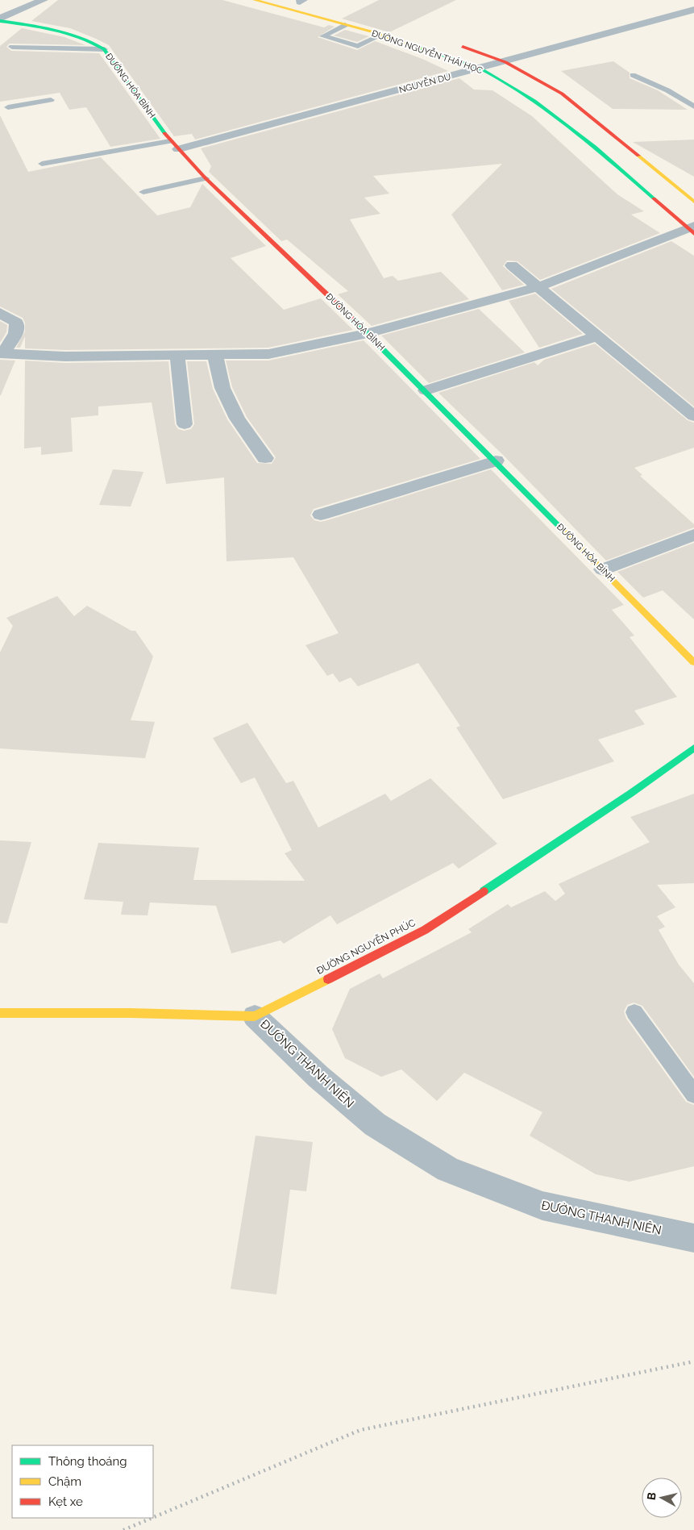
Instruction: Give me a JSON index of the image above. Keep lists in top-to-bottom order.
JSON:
{
  "streets": {
    "main road": ["ĐƯỜNG NGUYỄN THÁI HỌC", "ĐƯỜNG HÒA BÌNH", "ĐƯỜNG NGUYỄN PHÚC"],
    "street": ["NGUYỄN DU", "ĐƯỜNG THANH NIÊN"]
  },
  "crossings": [
    ["ĐƯỜNG NGUYỄN THÁI HỌC", "NGUYỄN DU"],
    ["NGUYỄN DU", "ĐƯỜNG HÒA BÌNH"],
    ["ĐƯỜNG NGUYỄN PHÚC", "ĐƯỜNG THANH NIÊN"]
  ],
  "legend": ["Thông thoáng", "Chậm", "Kẹt xe"],
  "north": "left"
}
